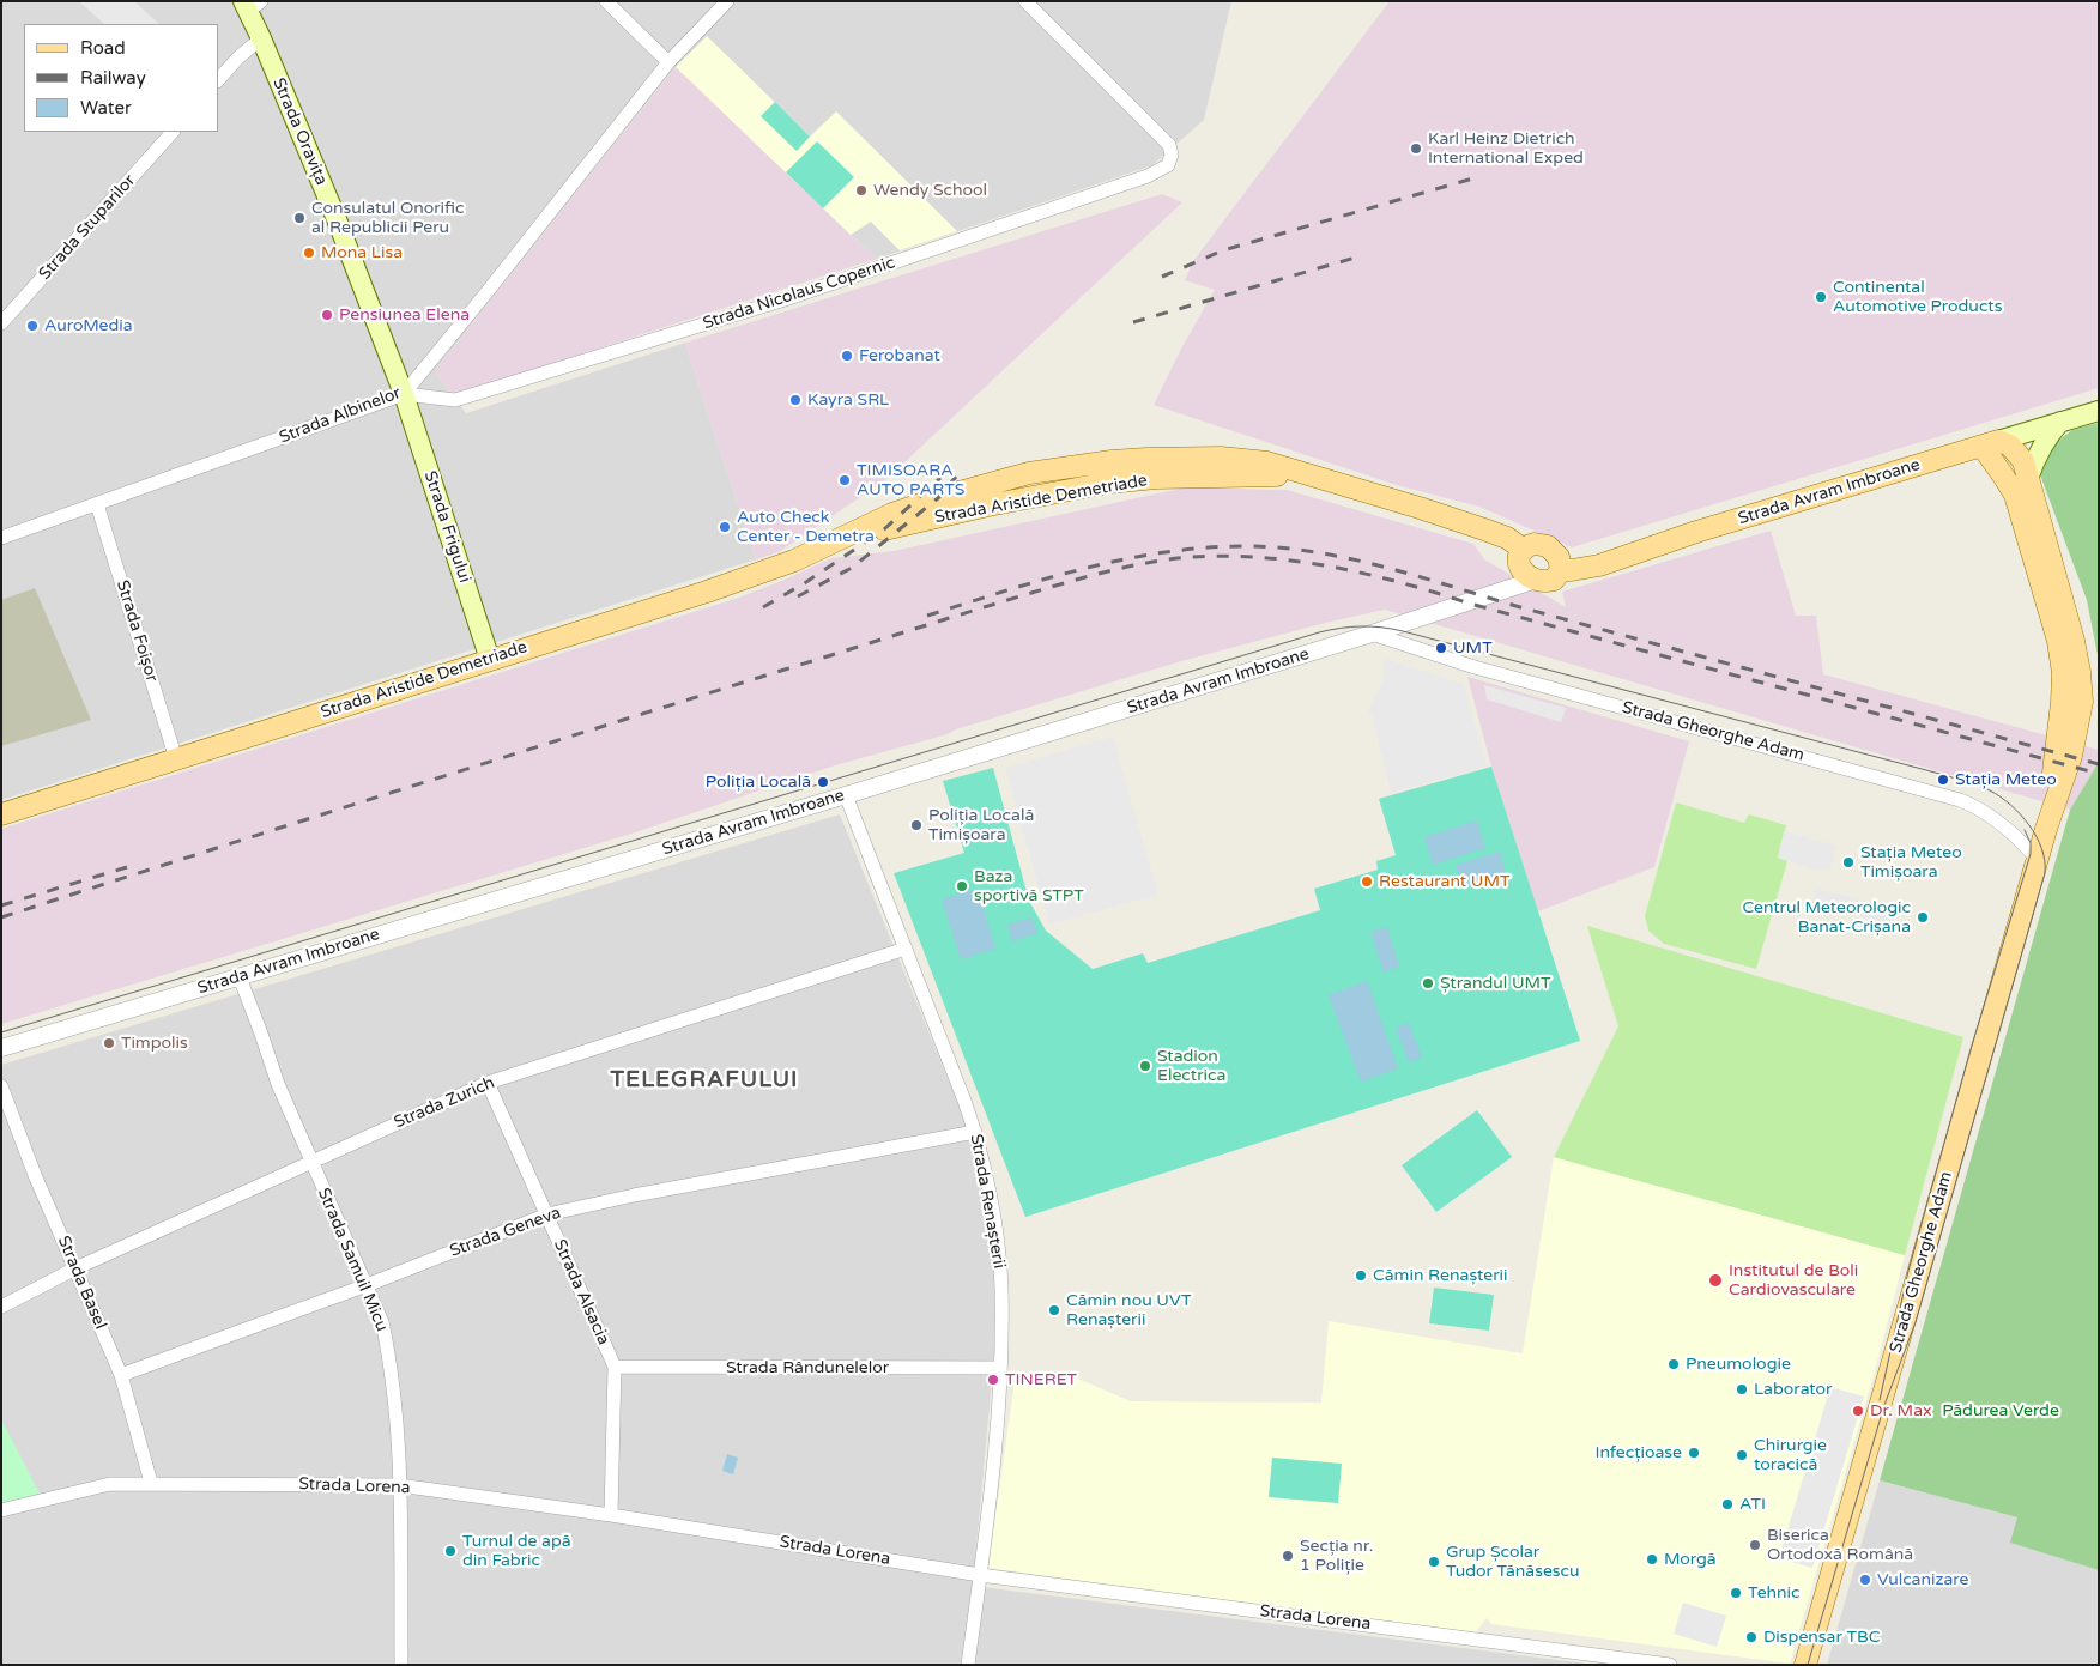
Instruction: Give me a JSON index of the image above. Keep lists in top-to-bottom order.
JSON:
{
  "streets": {
    "main road": [
      "Strada Oravița",
      "Strada Avram Imbroane",
      "Strada Aristide Demetriade",
      "Strada Frigului",
      "Strada Gheorghe Adam"
    ],
    "street": [
      "Strada Stuparilor",
      "Strada Nicolaus Copernic",
      "Strada Albinelor",
      "Strada Foișor",
      "Strada Zurich",
      "Strada Renașterii",
      "Strada Geneva",
      "Strada Samuil Micu",
      "Strada Basel",
      "Strada Alsacia",
      "Strada Rândunelelor",
      "Strada Lorena"
    ]
  },
  "crossings": [
    ["Strada Oravița", "Strada Nicolaus Copernic"],
    ["Strada Oravița", "Strada Albinelor"],
    ["Strada Oravița", "Strada Frigului"],
    ["Strada Nicolaus Copernic", "Strada Albinelor"],
    ["Strada Nicolaus Copernic", "Strada Frigului"],
    ["Strada Albinelor", "Strada Frigului"],
    ["Strada Albinelor", "Strada Foișor"],
    ["Strada Avram Imbroane", "Strada Aristide Demetriade"],
    ["Strada Avram Imbroane", "Strada Gheorghe Adam"],
    ["Strada Avram Imbroane", "Strada Renașterii"],
    ["Strada Avram Imbroane", "Strada Samuil Micu"],
    ["Strada Aristide Demetriade", "Strada Frigului"],
    ["Strada Aristide Demetriade", "Strada Foișor"],
    ["Strada Zurich", "Strada Renașterii"],
    ["Strada Zurich", "Strada Samuil Micu"],
    ["Strada Zurich", "Strada Basel"],
    ["Strada Zurich", "Strada Alsacia"],
    ["Strada Renașterii", "Strada Geneva"],
    ["Strada Renașterii", "Strada Rândunelelor"],
    ["Strada Renașterii", "Strada Lorena"],
    ["Strada Geneva", "Strada Samuil Micu"],
    ["Strada Geneva", "Strada Basel"],
    ["Strada Geneva", "Strada Alsacia"],
    ["Strada Samuil Micu", "Strada Lorena"],
    ["Strada Basel", "Strada Lorena"],
    ["Strada Alsacia", "Strada Rândunelelor"],
    ["Strada Alsacia", "Strada Lorena"]
  ],
  "districts": ["TELEGRAFULUI"],
  "parks": ["Pădurea Verde"],
  "places": [
    "Karl Heinz Dietrich International Exped",
    "Wendy School",
    "Consulatul Onorific al Republicii Peru",
    "Mona Lisa",
    "Continental Automotive Products",
    "Pensiunea Elena",
    "AuroMedia",
    "Ferobanat",
    "Kayra SRL",
    "TIMISOARA AUTO PARTS",
    "Auto Check Center - Demetra",
    "UMT",
    "Stația Meteo",
    "Poliția Locală",
    "Poliția Locală Timișoara",
    "Stația Meteo Timișoara",
    "Restaurant UMT",
    "Baza sportivă STPT",
    "Centrul Meteorologic Banat-Crișana",
    "Ștrandul UMT",
    "Timpolis",
    "Stadion Electrica",
    "Cămin Renașterii",
    "Institutul de Boli Cardiovasculare",
    "Cămin nou UVT Renașterii",
    "Pneumologie",
    "TINERET",
    "Laborator",
    "Dr. Max",
    "Infecțioase",
    "Chirurgie toracică",
    "ATI",
    "Biserica Ortodoxă Română",
    "Turnul de apă din Fabric",
    "Secția nr. 1 Poliție",
    "Morgă",
    "Grup Școlar Tudor Tănăsescu",
    "Vulcanizare",
    "Tehnic",
    "Dispensar TBC"
  ],
  "legend": ["Road", "Railway", "Water"]
}
